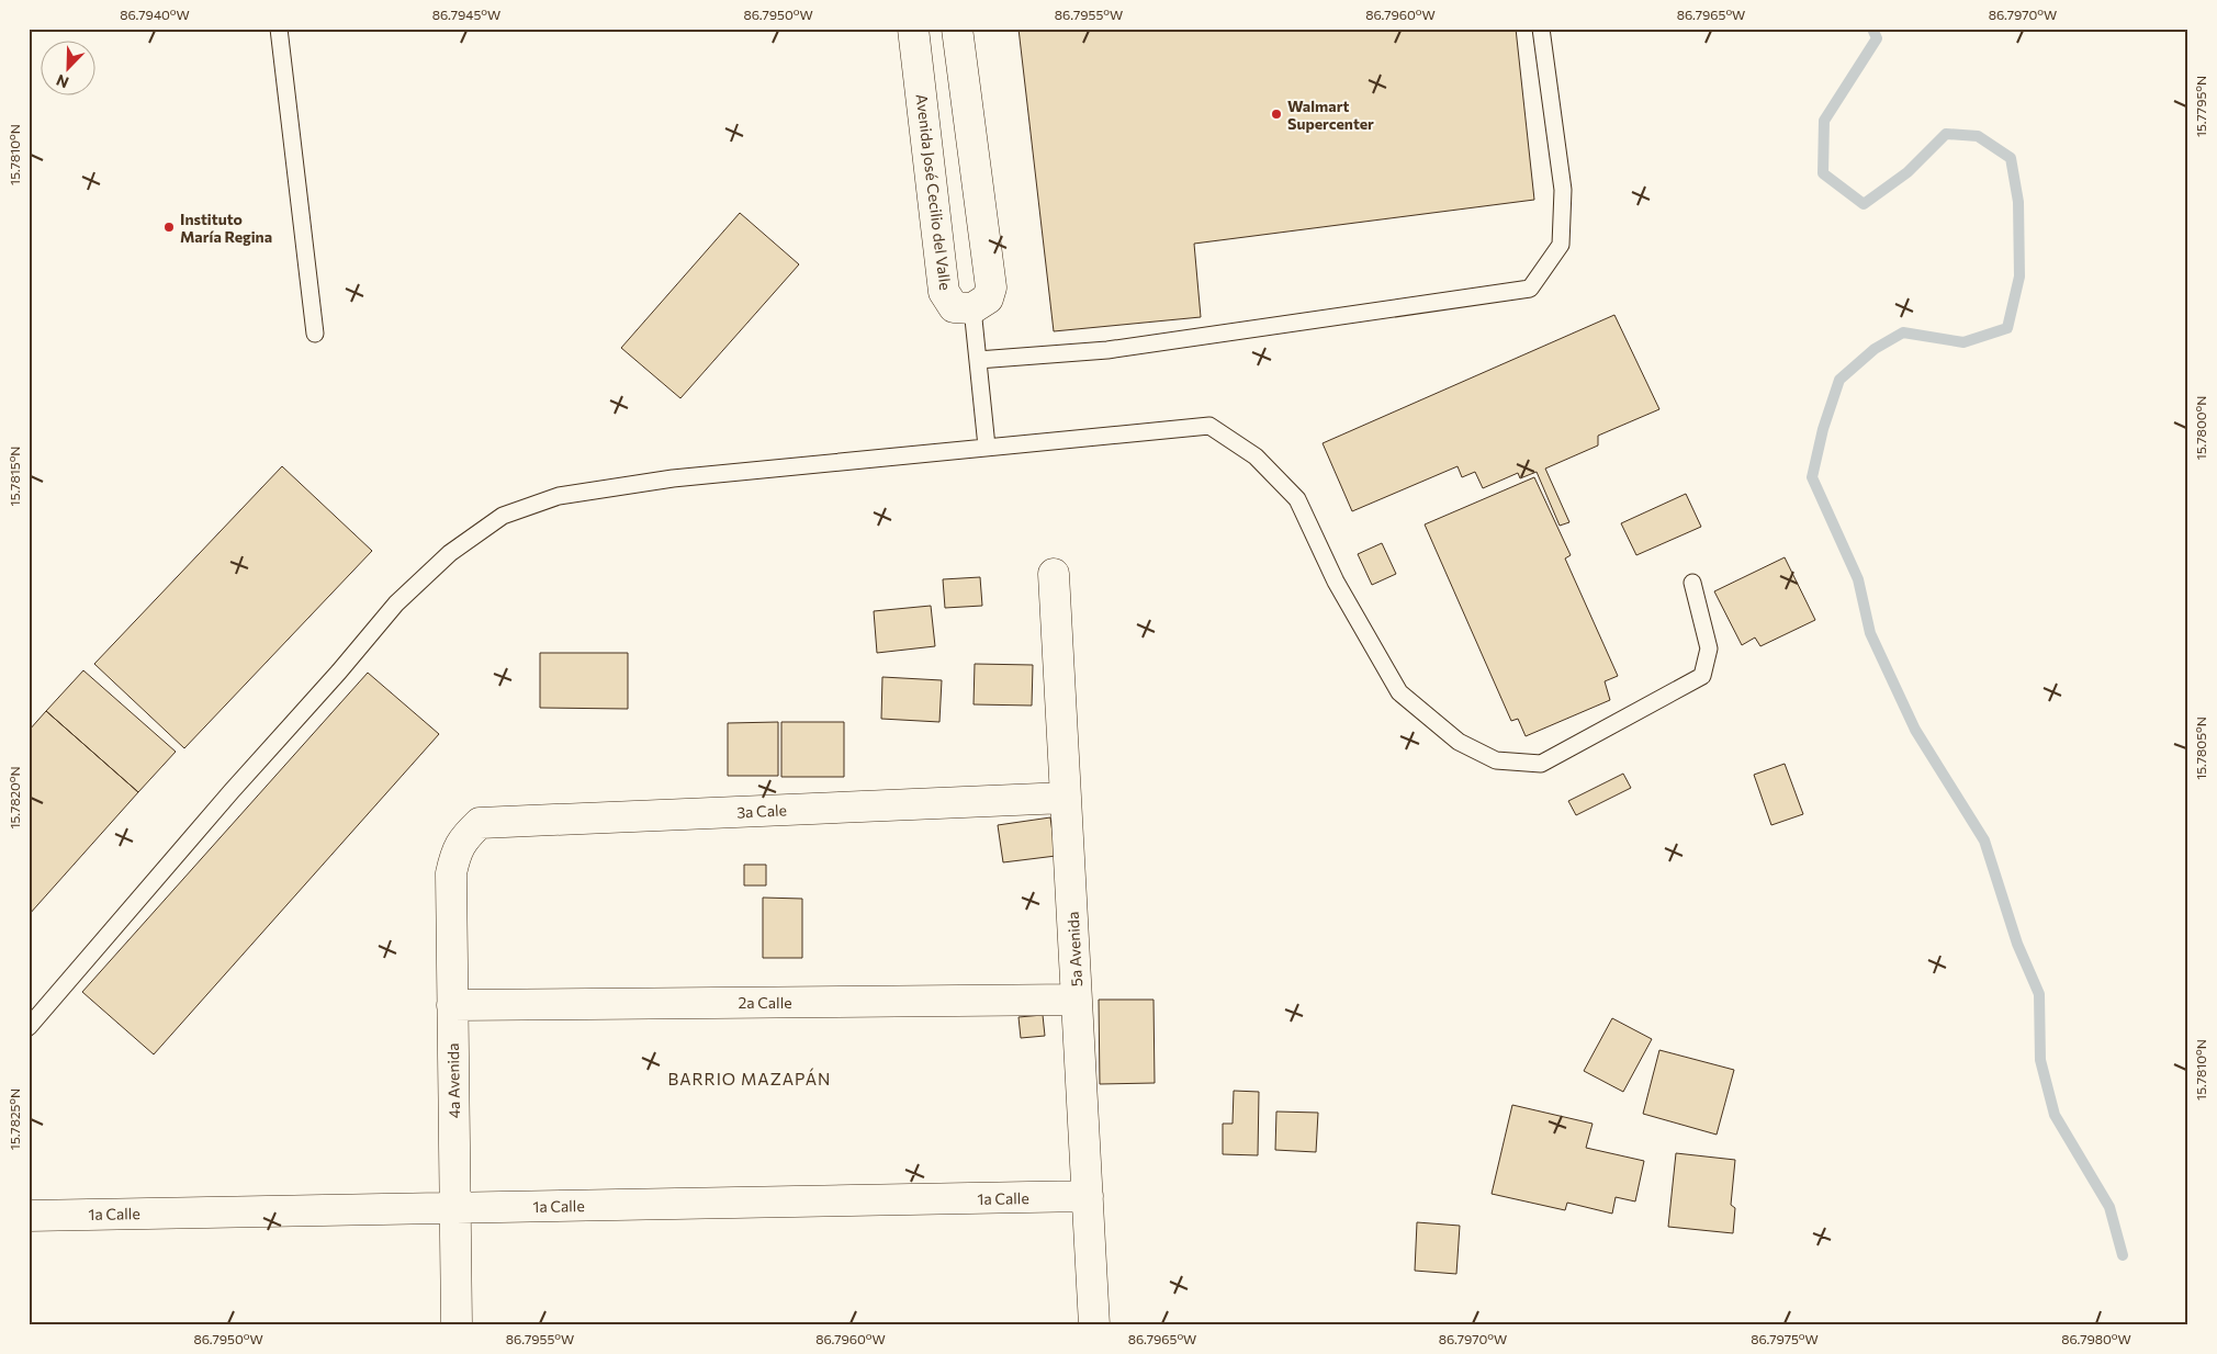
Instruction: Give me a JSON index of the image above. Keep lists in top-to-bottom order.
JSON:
{
  "streets": {
    "street": [
      "Avenida José Cecilio del Valle",
      "3a Cale",
      "5a Avenida",
      "2a Calle",
      "4a Avenida",
      "1a Calle"
    ]
  },
  "crossings": [
    ["3a Cale", "5a Avenida"],
    ["3a Cale", "4a Avenida"],
    ["5a Avenida", "2a Calle"],
    ["5a Avenida", "1a Calle"],
    ["2a Calle", "4a Avenida"],
    ["4a Avenida", "1a Calle"]
  ],
  "districts": ["BARRIO MAZAPÁN"],
  "places": ["Walmart Supercenter", "Instituto María Regina"],
  "north": "bottom left",
  "coordinates": [
    "86.7940°W",
    "86.7945°W",
    "86.7950°W",
    "86.7955°W",
    "86.7960°W",
    "86.7965°W",
    "86.7970°W",
    "15.7795°N",
    "15.7810°N",
    "15.7800°N",
    "15.7815°N",
    "15.7805°N",
    "15.7820°N",
    "15.7825°N",
    "86.7975°W",
    "86.7980°W"
  ]
}
